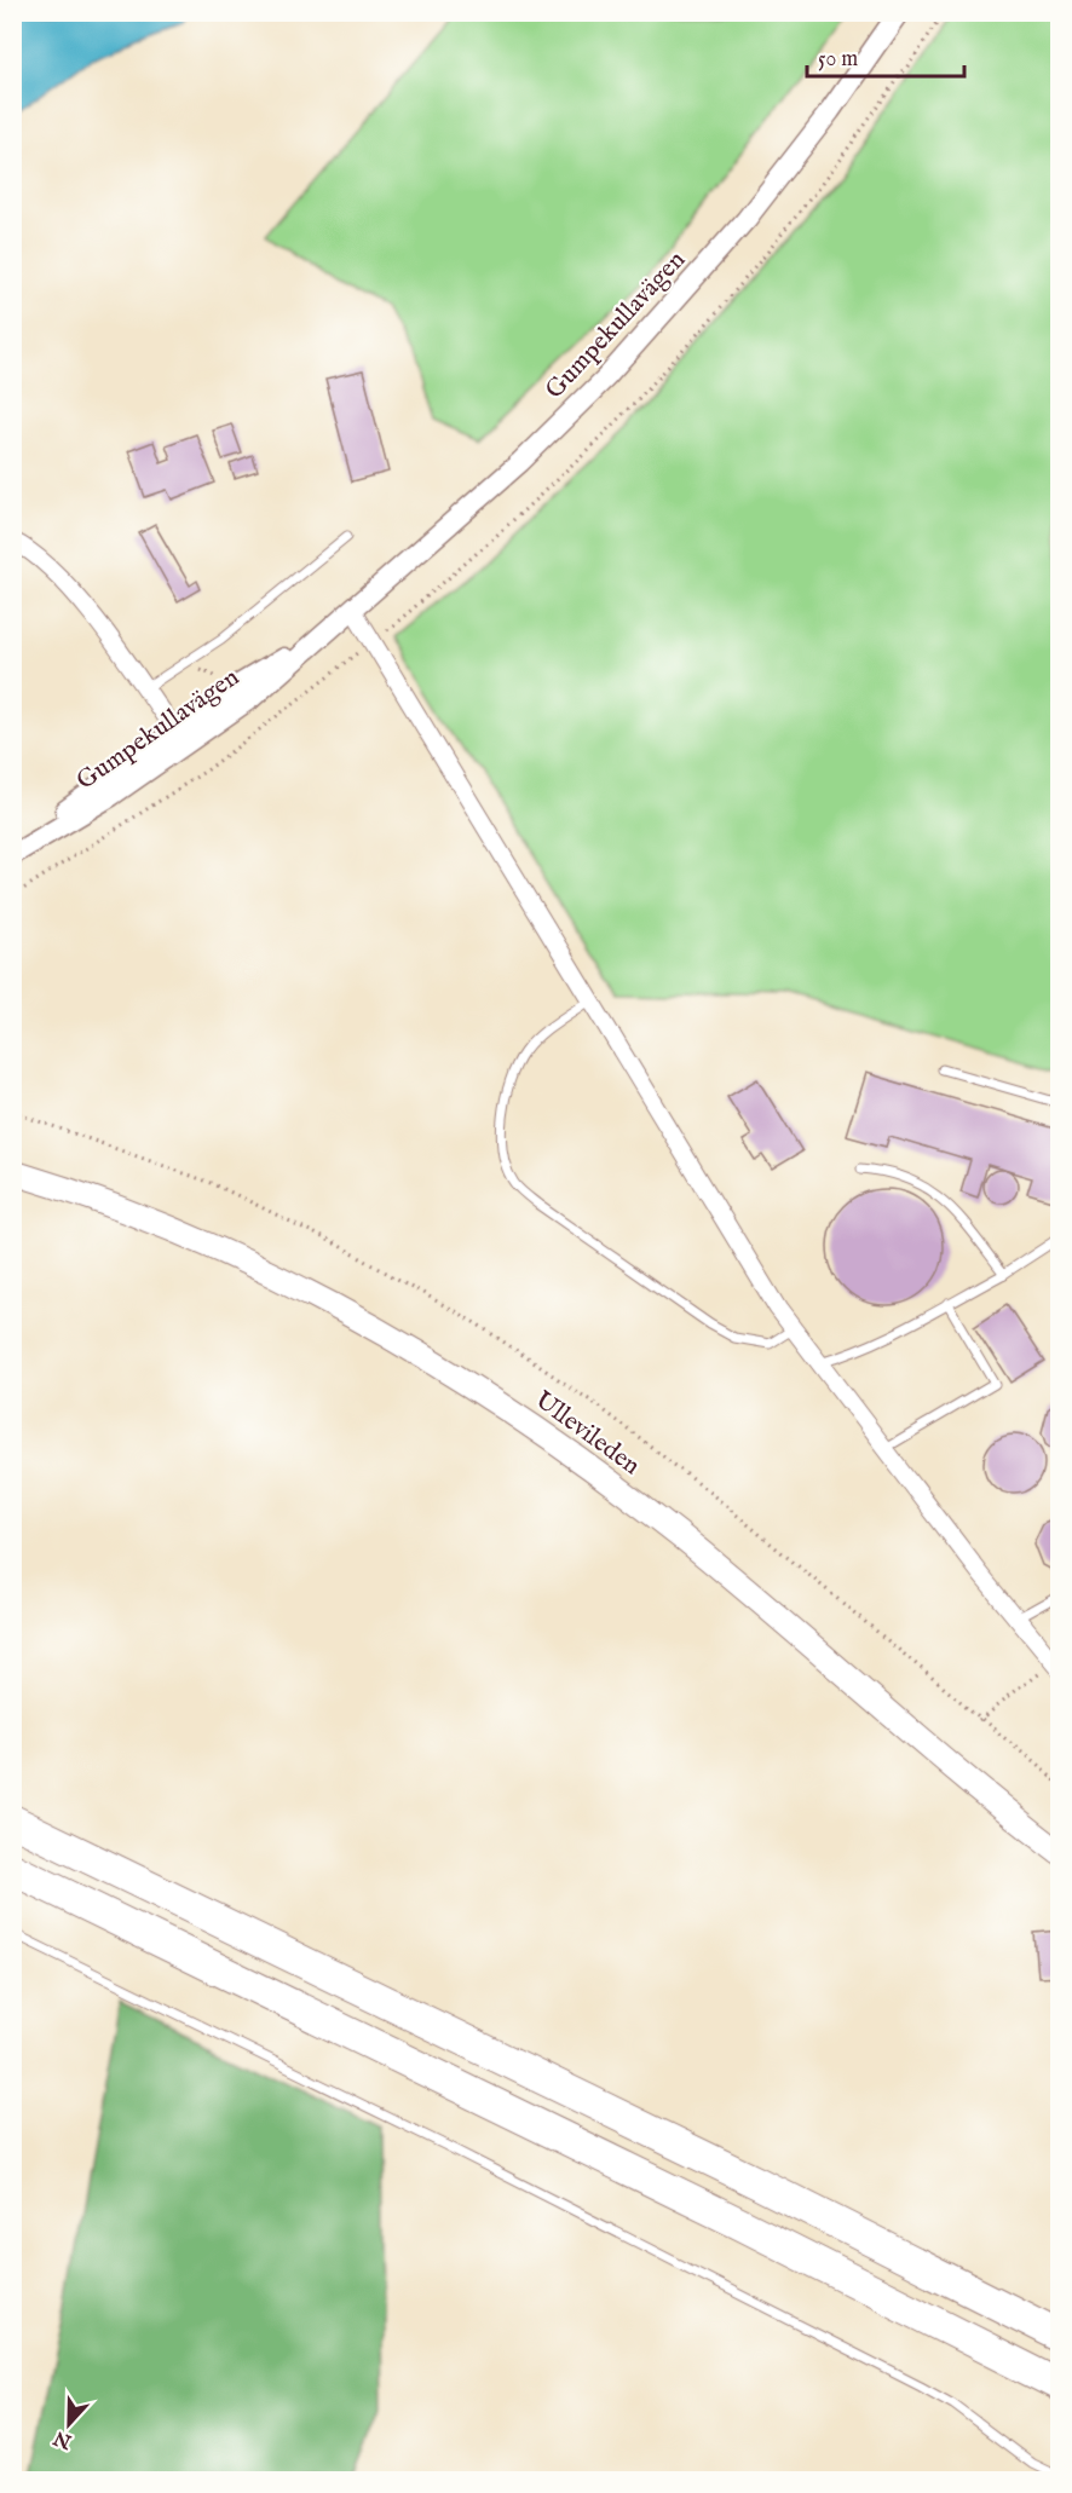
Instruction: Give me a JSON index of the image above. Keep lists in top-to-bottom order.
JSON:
{
  "streets": {
    "main road": ["Ullevileden"],
    "street": ["Gumpekullavägen"]
  },
  "scale_bar": "50 m",
  "north": "bottom"
}
